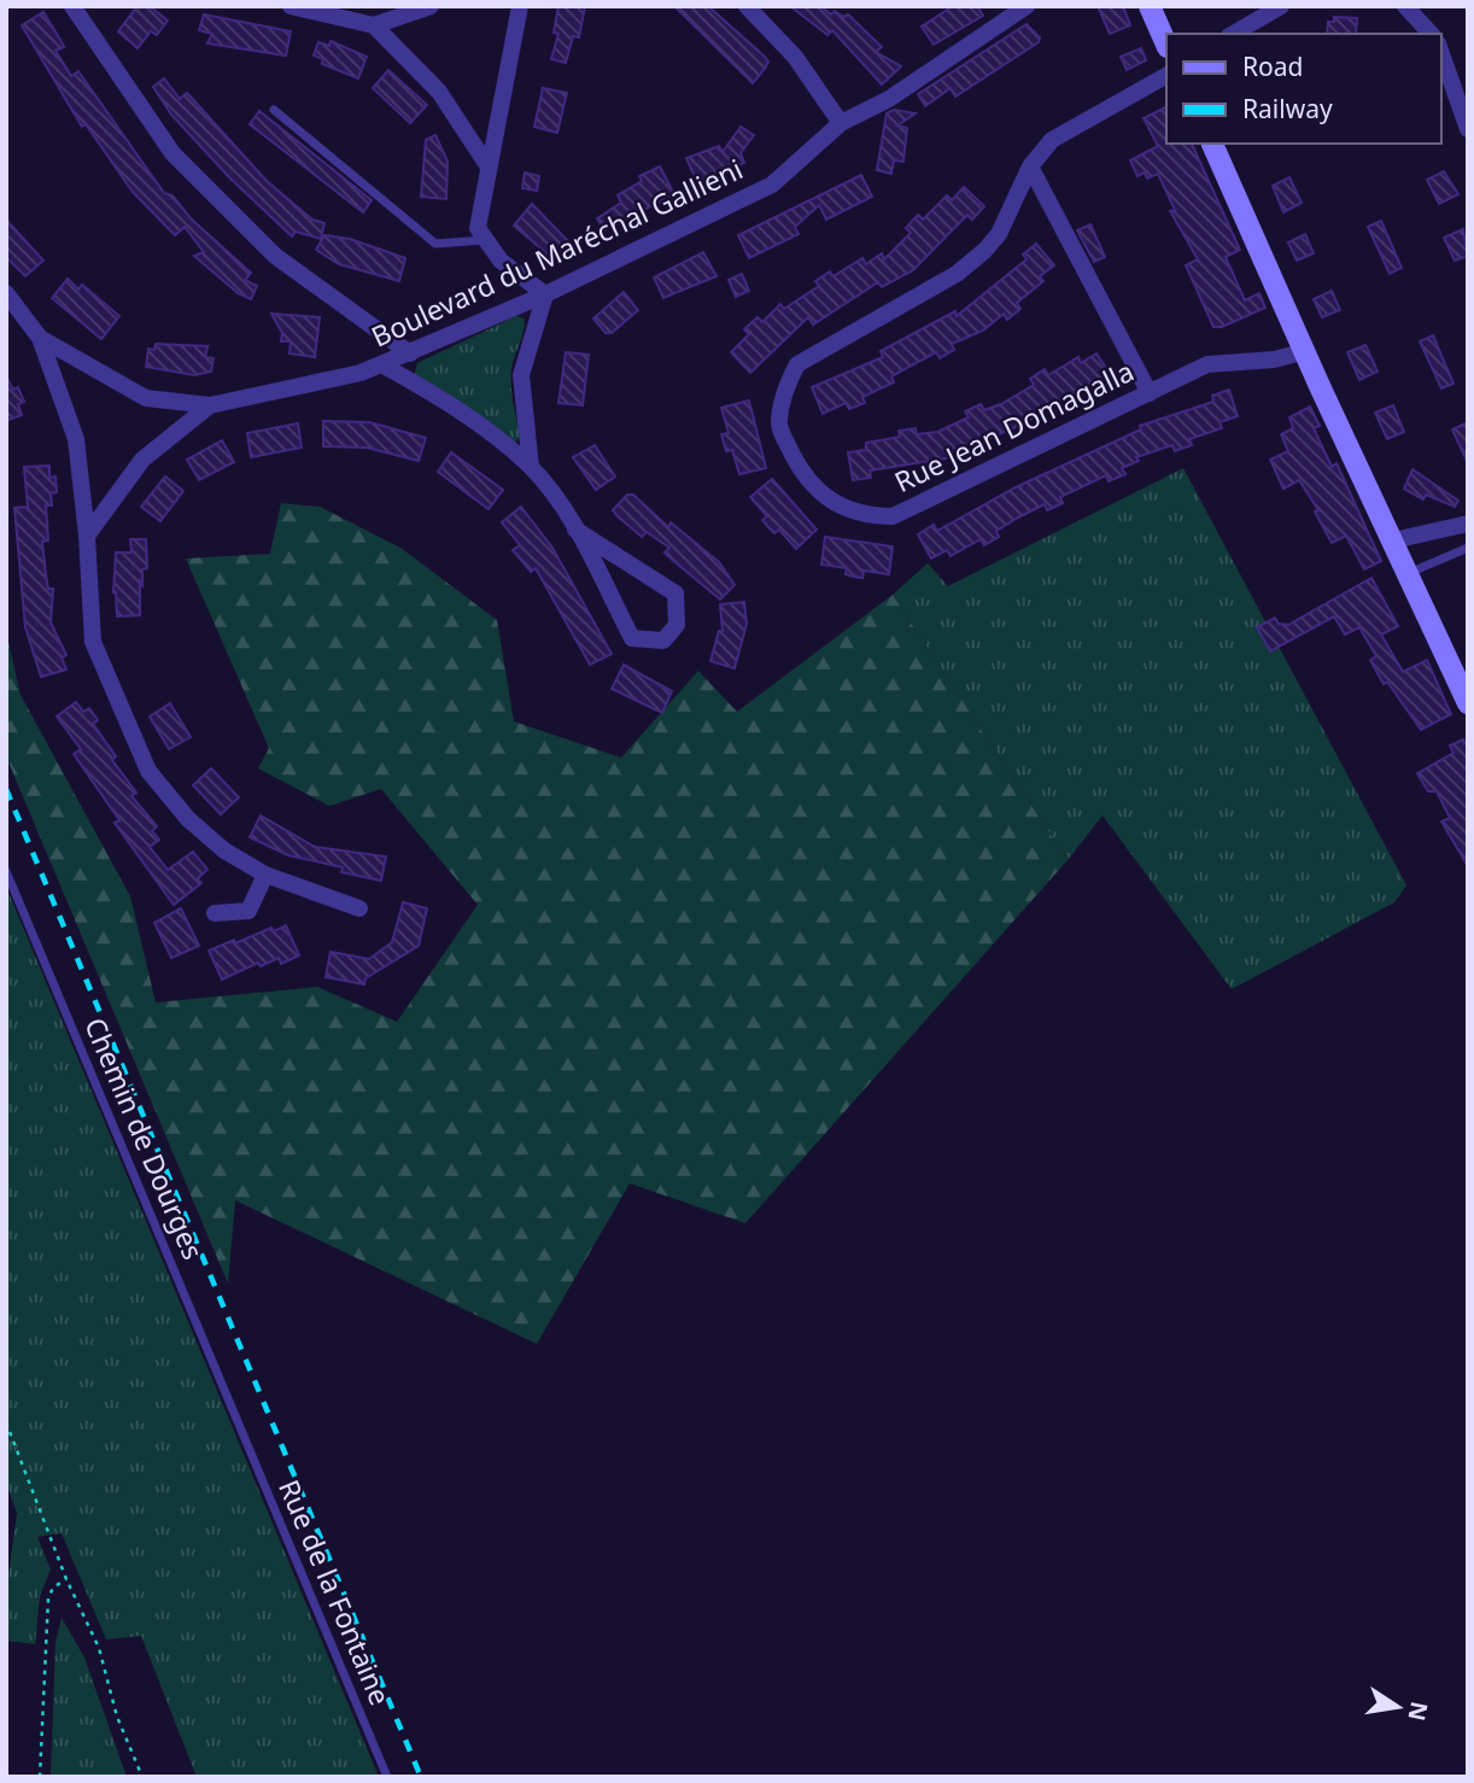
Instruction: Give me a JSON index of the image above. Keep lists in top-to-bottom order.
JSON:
{
  "streets": {
    "street": ["Boulevard du Maréchal Gallieni", "Rue Jean Domagalla"],
    "lane": ["Chemin de Dourges", "Rue de la Fontaine"]
  },
  "crossings": [
    ["Chemin de Dourges", "Rue de la Fontaine"]
  ],
  "legend": ["Road", "Railway"],
  "north": "right"
}
